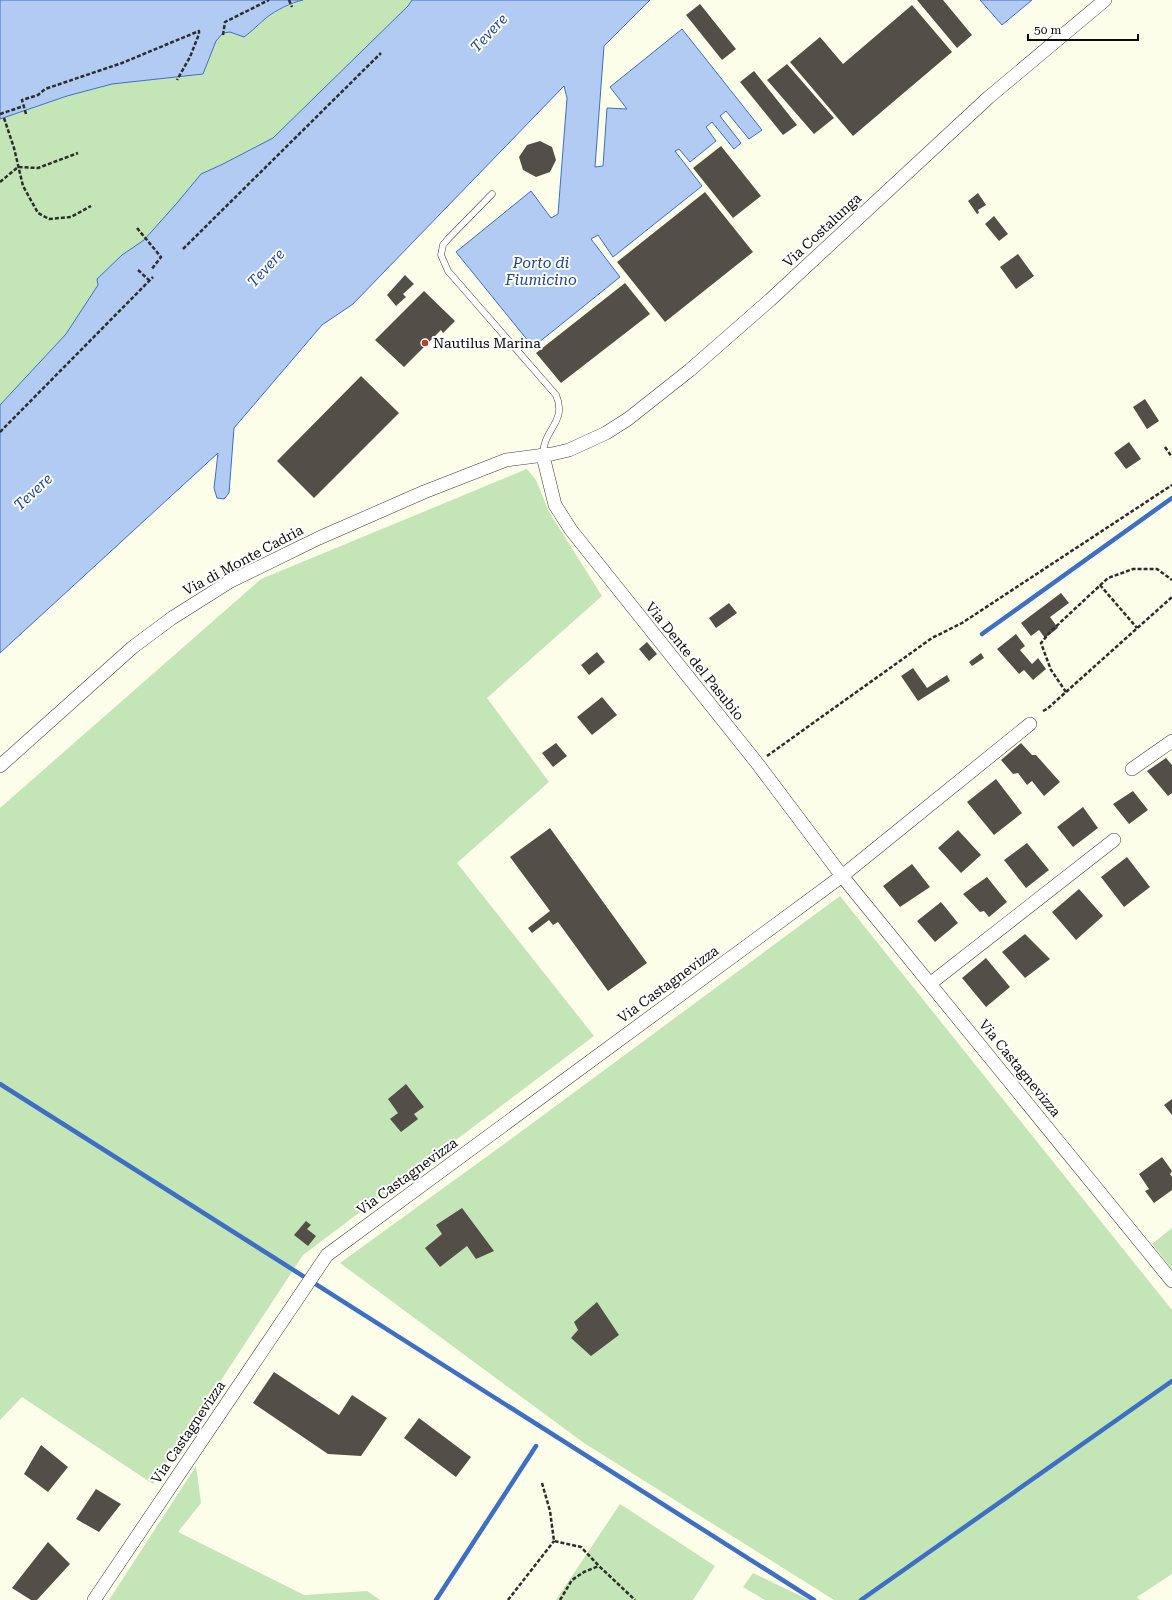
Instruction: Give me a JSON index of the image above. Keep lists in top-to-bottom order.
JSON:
{
  "streets": {
    "street": [
      "Via Costalunga",
      "Via di Monte Cadria",
      "Via Dente del Pasubio",
      "Via Castagnevizza"
    ]
  },
  "crossings": [
    ["Via Costalunga", "Via di Monte Cadria"],
    ["Via Costalunga", "Via Dente del Pasubio"],
    ["Via di Monte Cadria", "Via Dente del Pasubio"],
    ["Via Dente del Pasubio", "Via Castagnevizza"]
  ],
  "water": ["Tevere", "Porto di Fiumicino"],
  "places": ["Nautilus Marina"],
  "scale_bar": "50 m"
}
